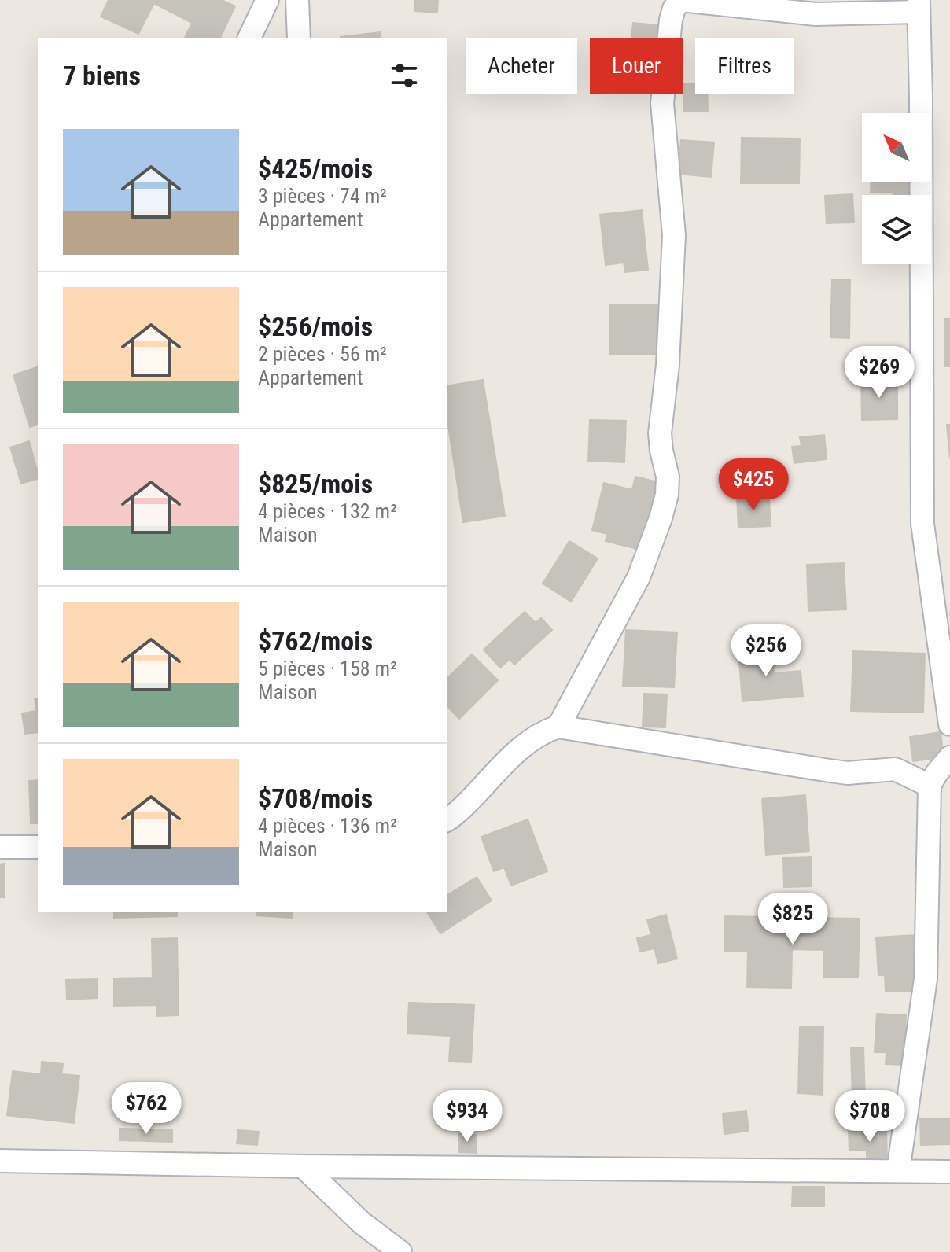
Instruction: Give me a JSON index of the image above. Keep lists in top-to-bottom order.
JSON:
{
  "north": "top left",
  "page": {
    "chip": ["Acheter", "Louer", "Filtres"],
    "heading": "7 biens",
    "list": [
      {
        "name": "$425/mois",
        "note": "3 pièces · 74 m² · Appartement"
      },
      {
        "name": "$256/mois",
        "note": "2 pièces · 56 m² · Appartement"
      },
      {
        "name": "$825/mois",
        "note": "4 pièces · 132 m² · Maison"
      },
      {
        "name": "$762/mois",
        "note": "5 pièces · 158 m² · Maison"
      },
      {
        "name": "$708/mois",
        "note": "4 pièces · 136 m² · Maison"
      }
    ],
    "price": [
      "$269",
      "$425",
      "$256",
      "$825",
      "$762",
      "$934",
      "$708"
    ]
  }
}
